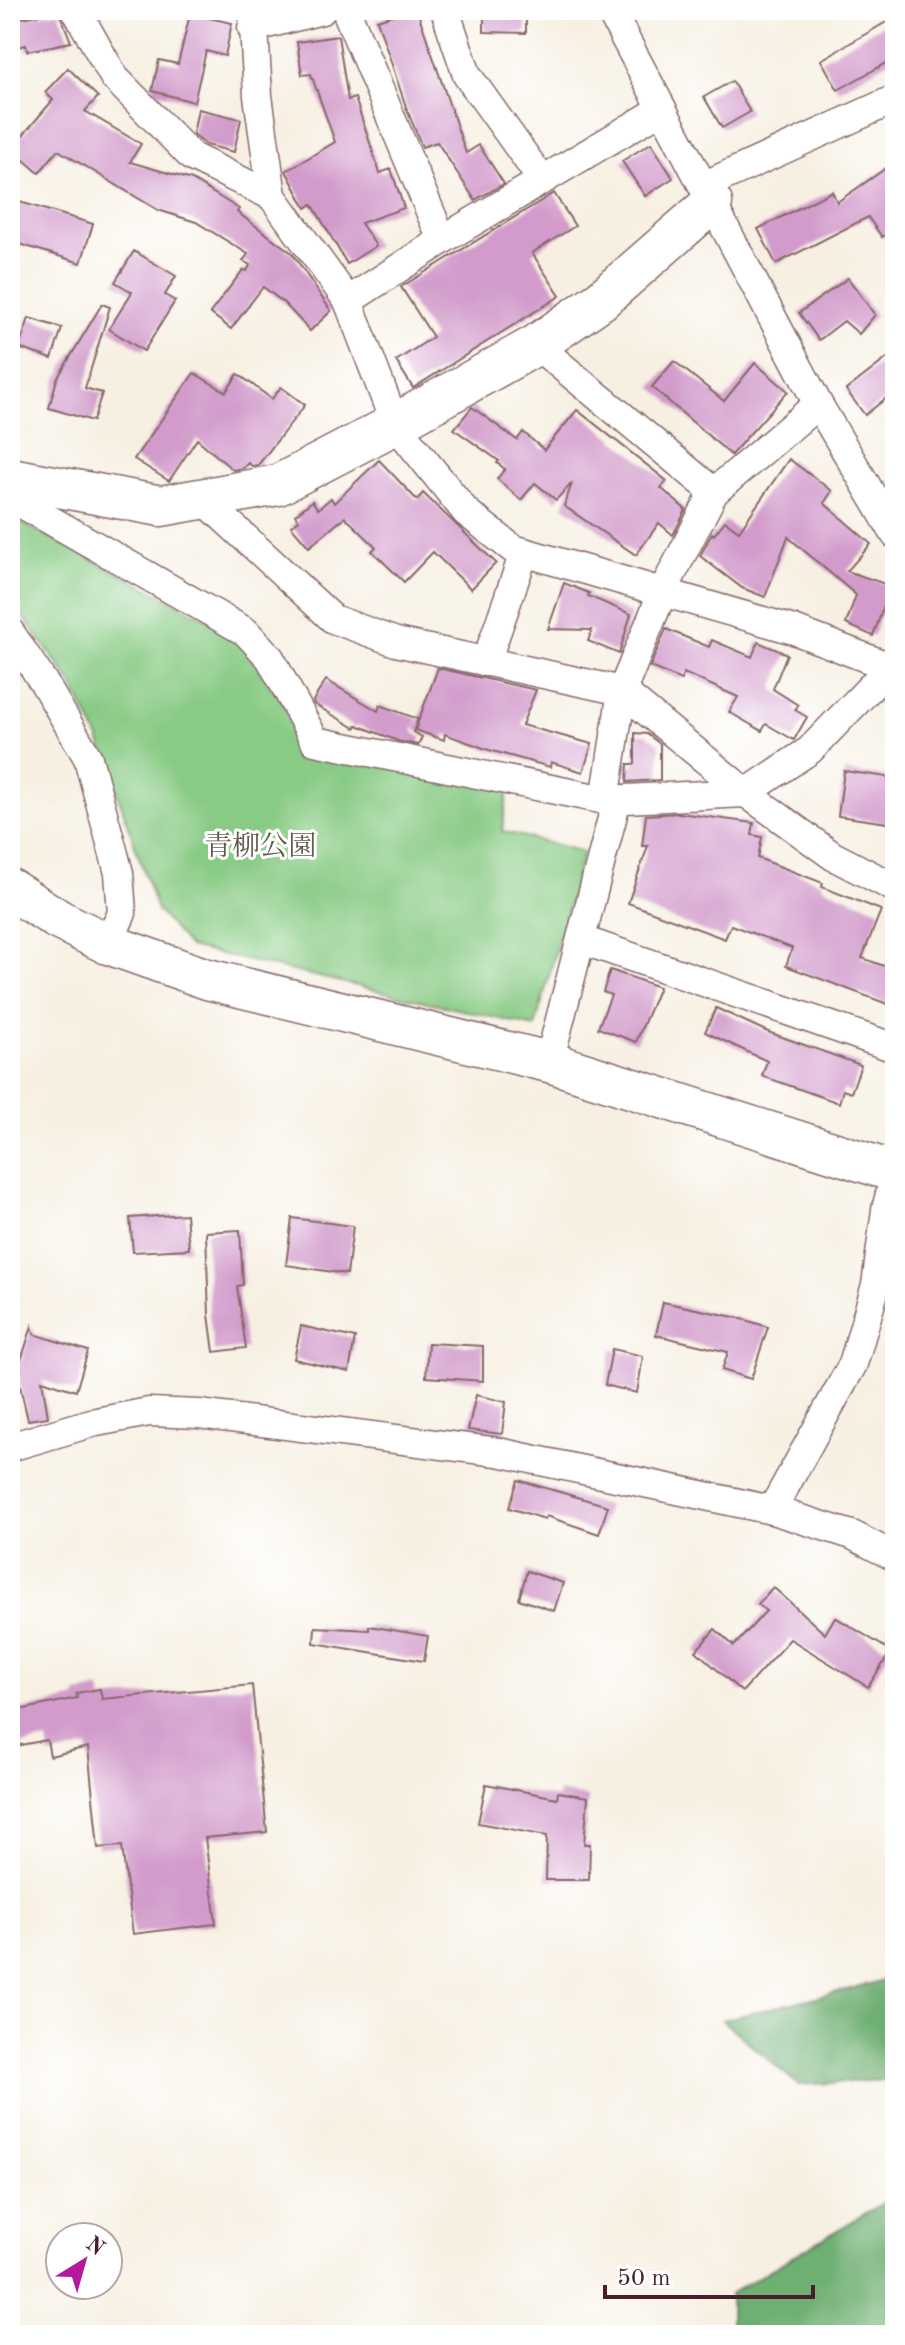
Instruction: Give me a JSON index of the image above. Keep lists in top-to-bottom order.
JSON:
{
  "parks": ["青柳公園"],
  "scale_bar": "50 m",
  "north": "top right"
}
